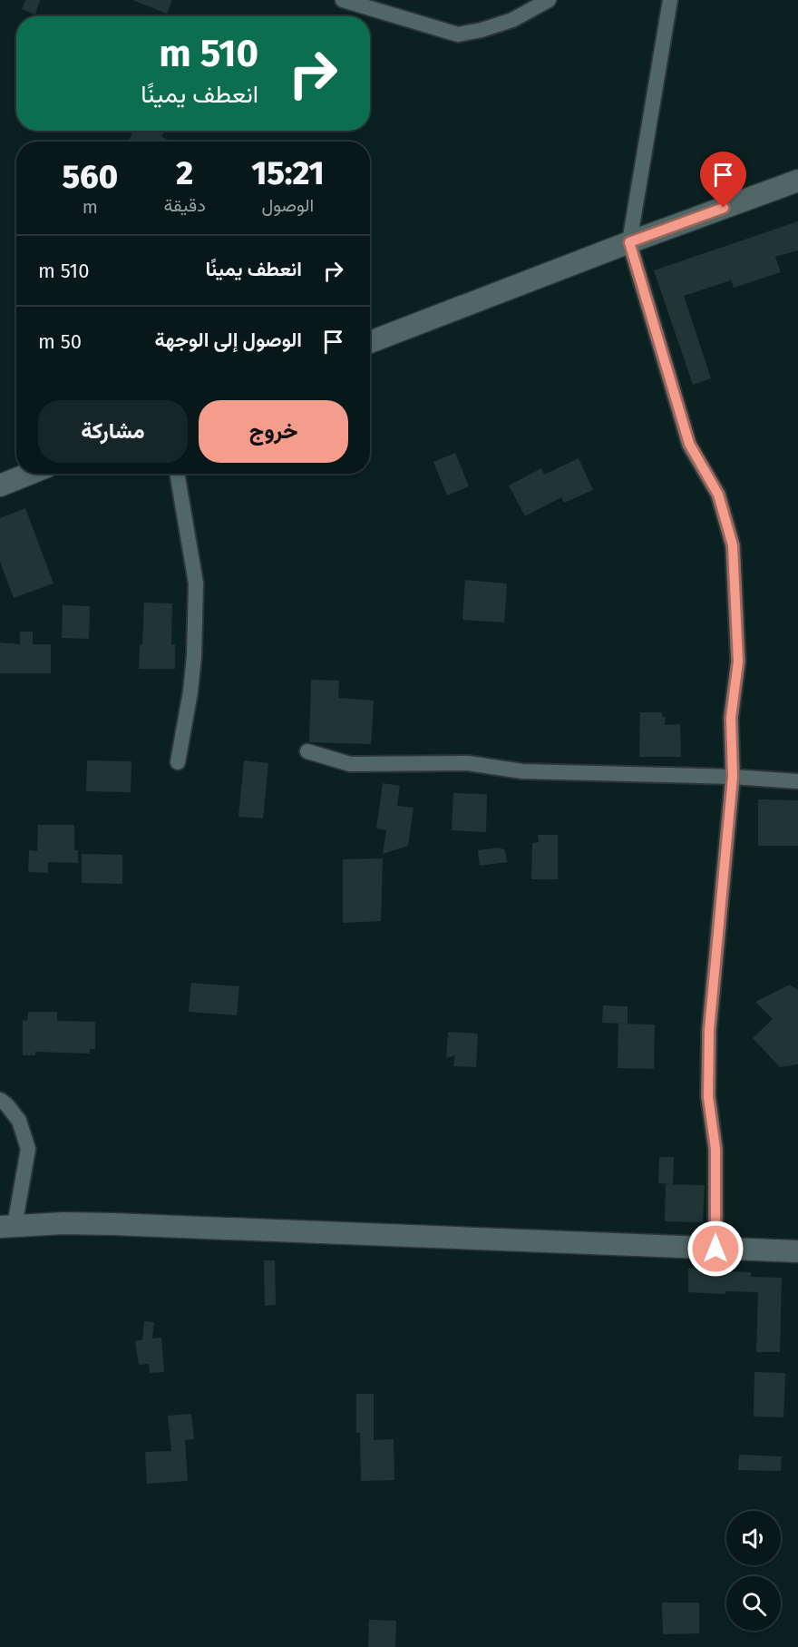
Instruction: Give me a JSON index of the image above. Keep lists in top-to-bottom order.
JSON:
{
  "page": {
    "turn": ["510 m", "انعطف يمينًا"],
    "eta": [
      "15:21",
      "الوصول",
      "2",
      "دقيقة",
      "560",
      "m"
    ],
    "list": [
      {
        "name": "انعطف يمينًا",
        "value": "510 m"
      },
      {
        "name": "الوصول إلى الوجهة",
        "value": "50 m"
      }
    ],
    "buttons": ["خروج", "مشاركة"]
  }
}
